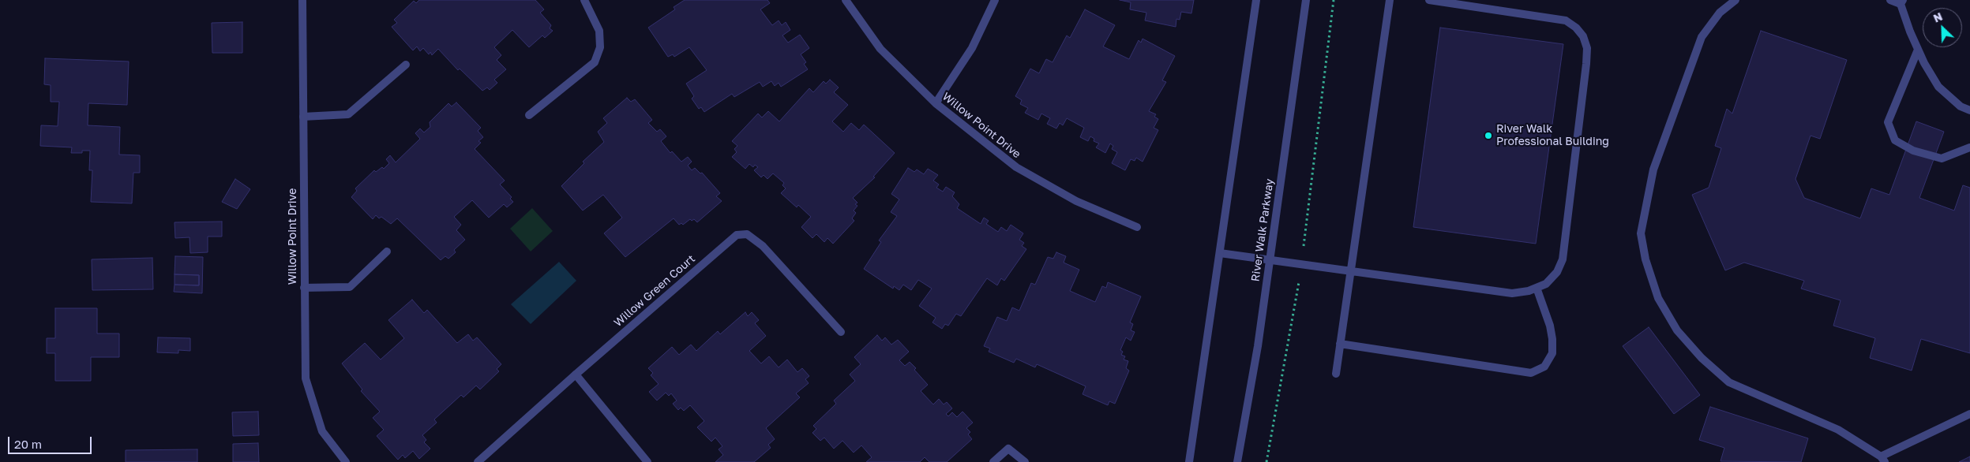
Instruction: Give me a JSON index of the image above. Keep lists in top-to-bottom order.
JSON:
{
  "streets": {
    "street": ["Willow Point Drive", "River Walk Parkway", "Willow Green Court"]
  },
  "places": ["River Walk Professional Building"],
  "scale_bar": "20 m",
  "north": "top left"
}
